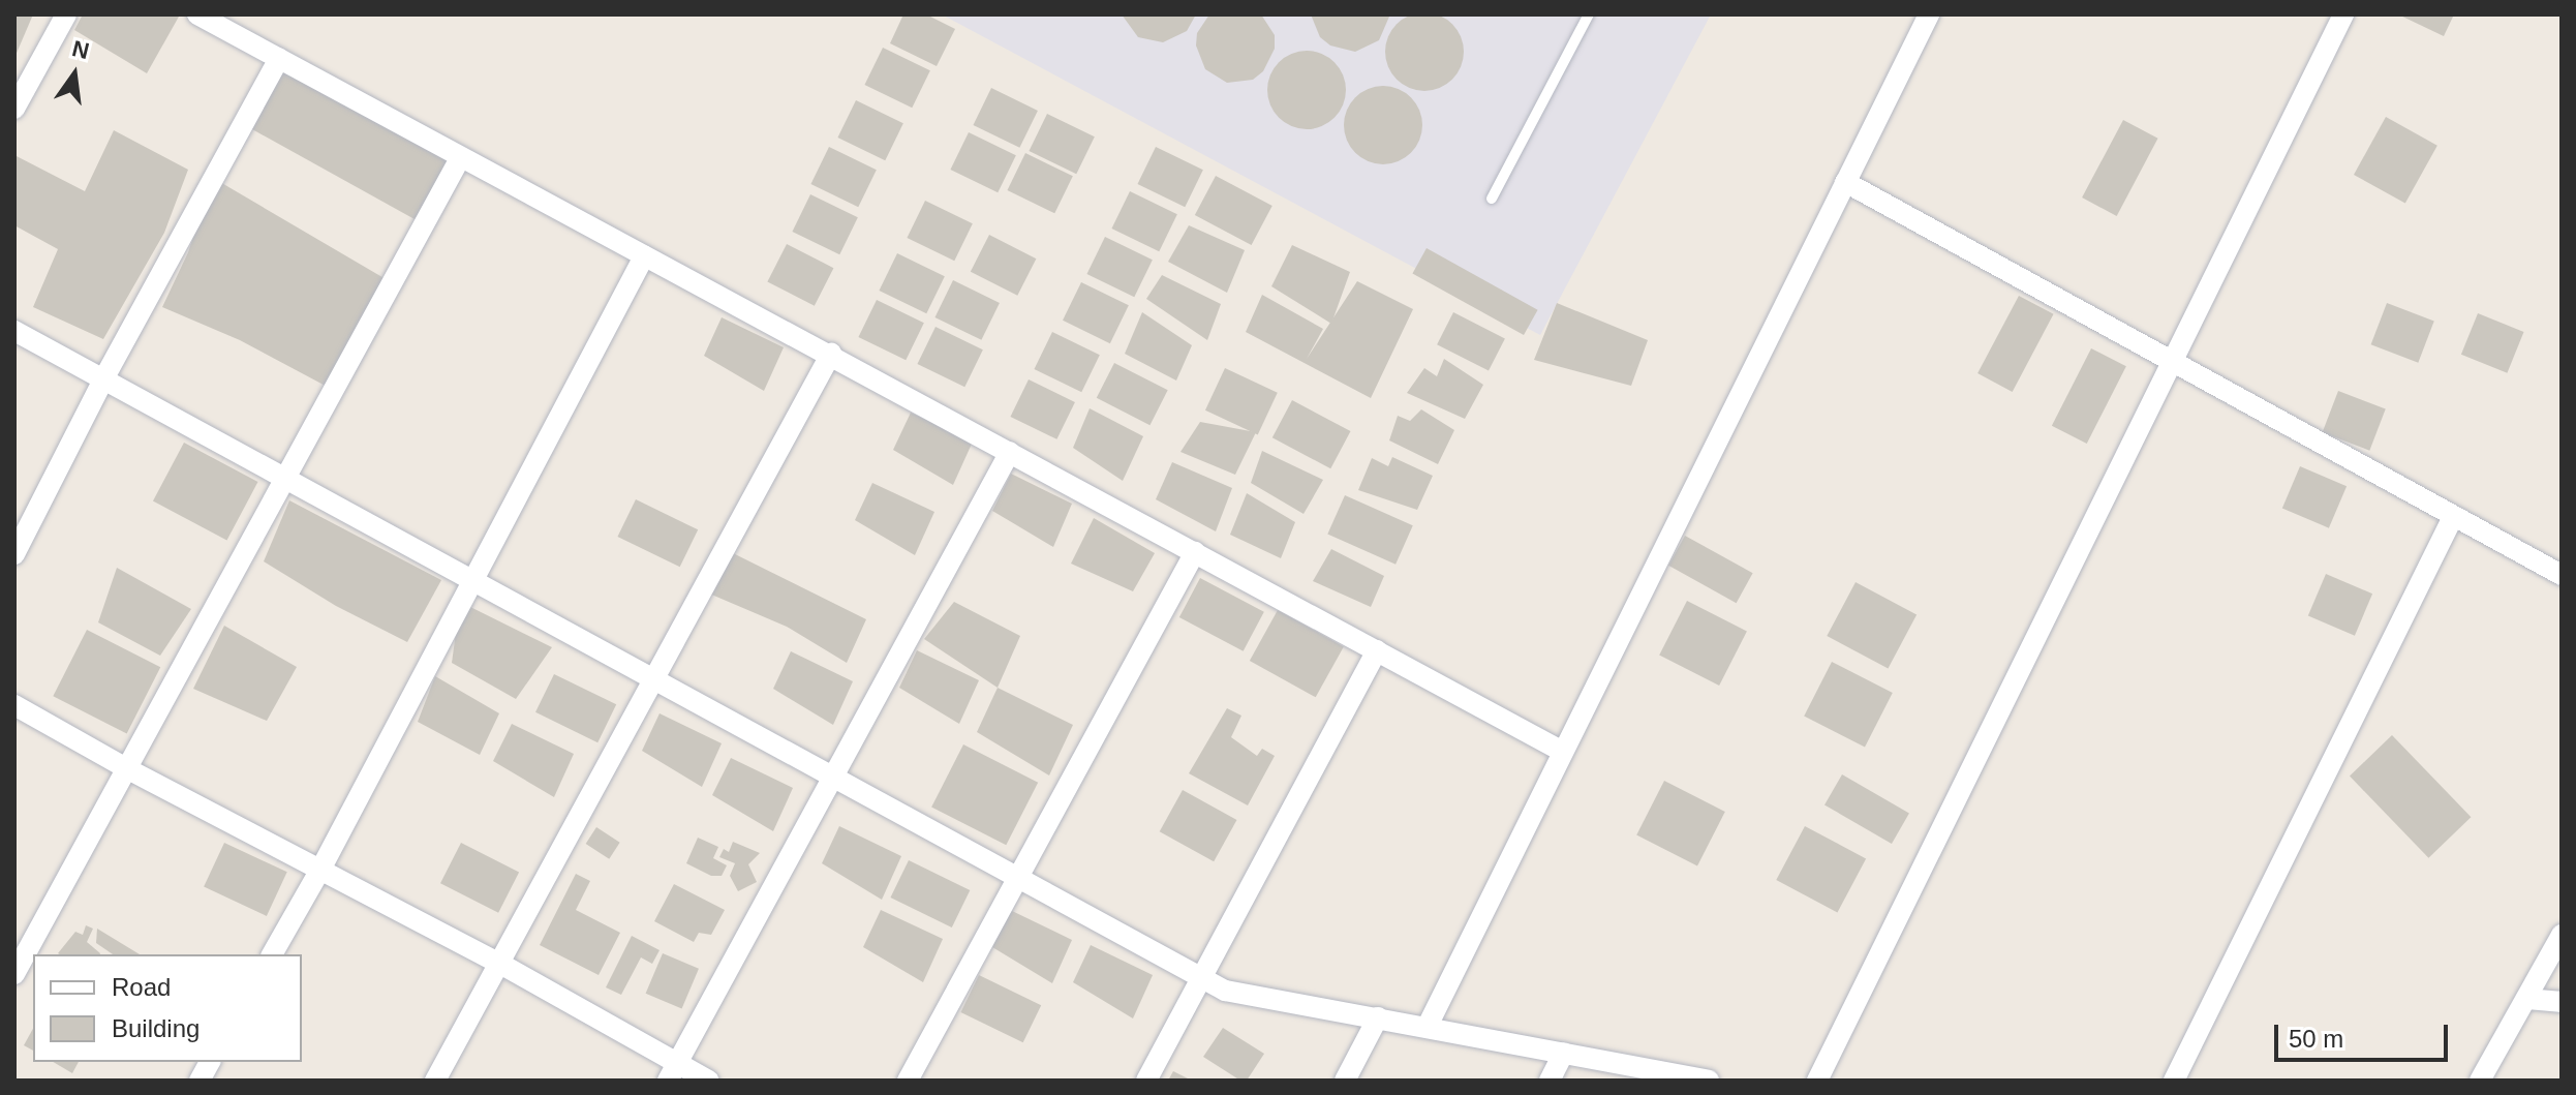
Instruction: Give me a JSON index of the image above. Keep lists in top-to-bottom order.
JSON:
{
  "legend": ["Road", "Building"],
  "scale_bar": "50 m",
  "north": "top"
}
